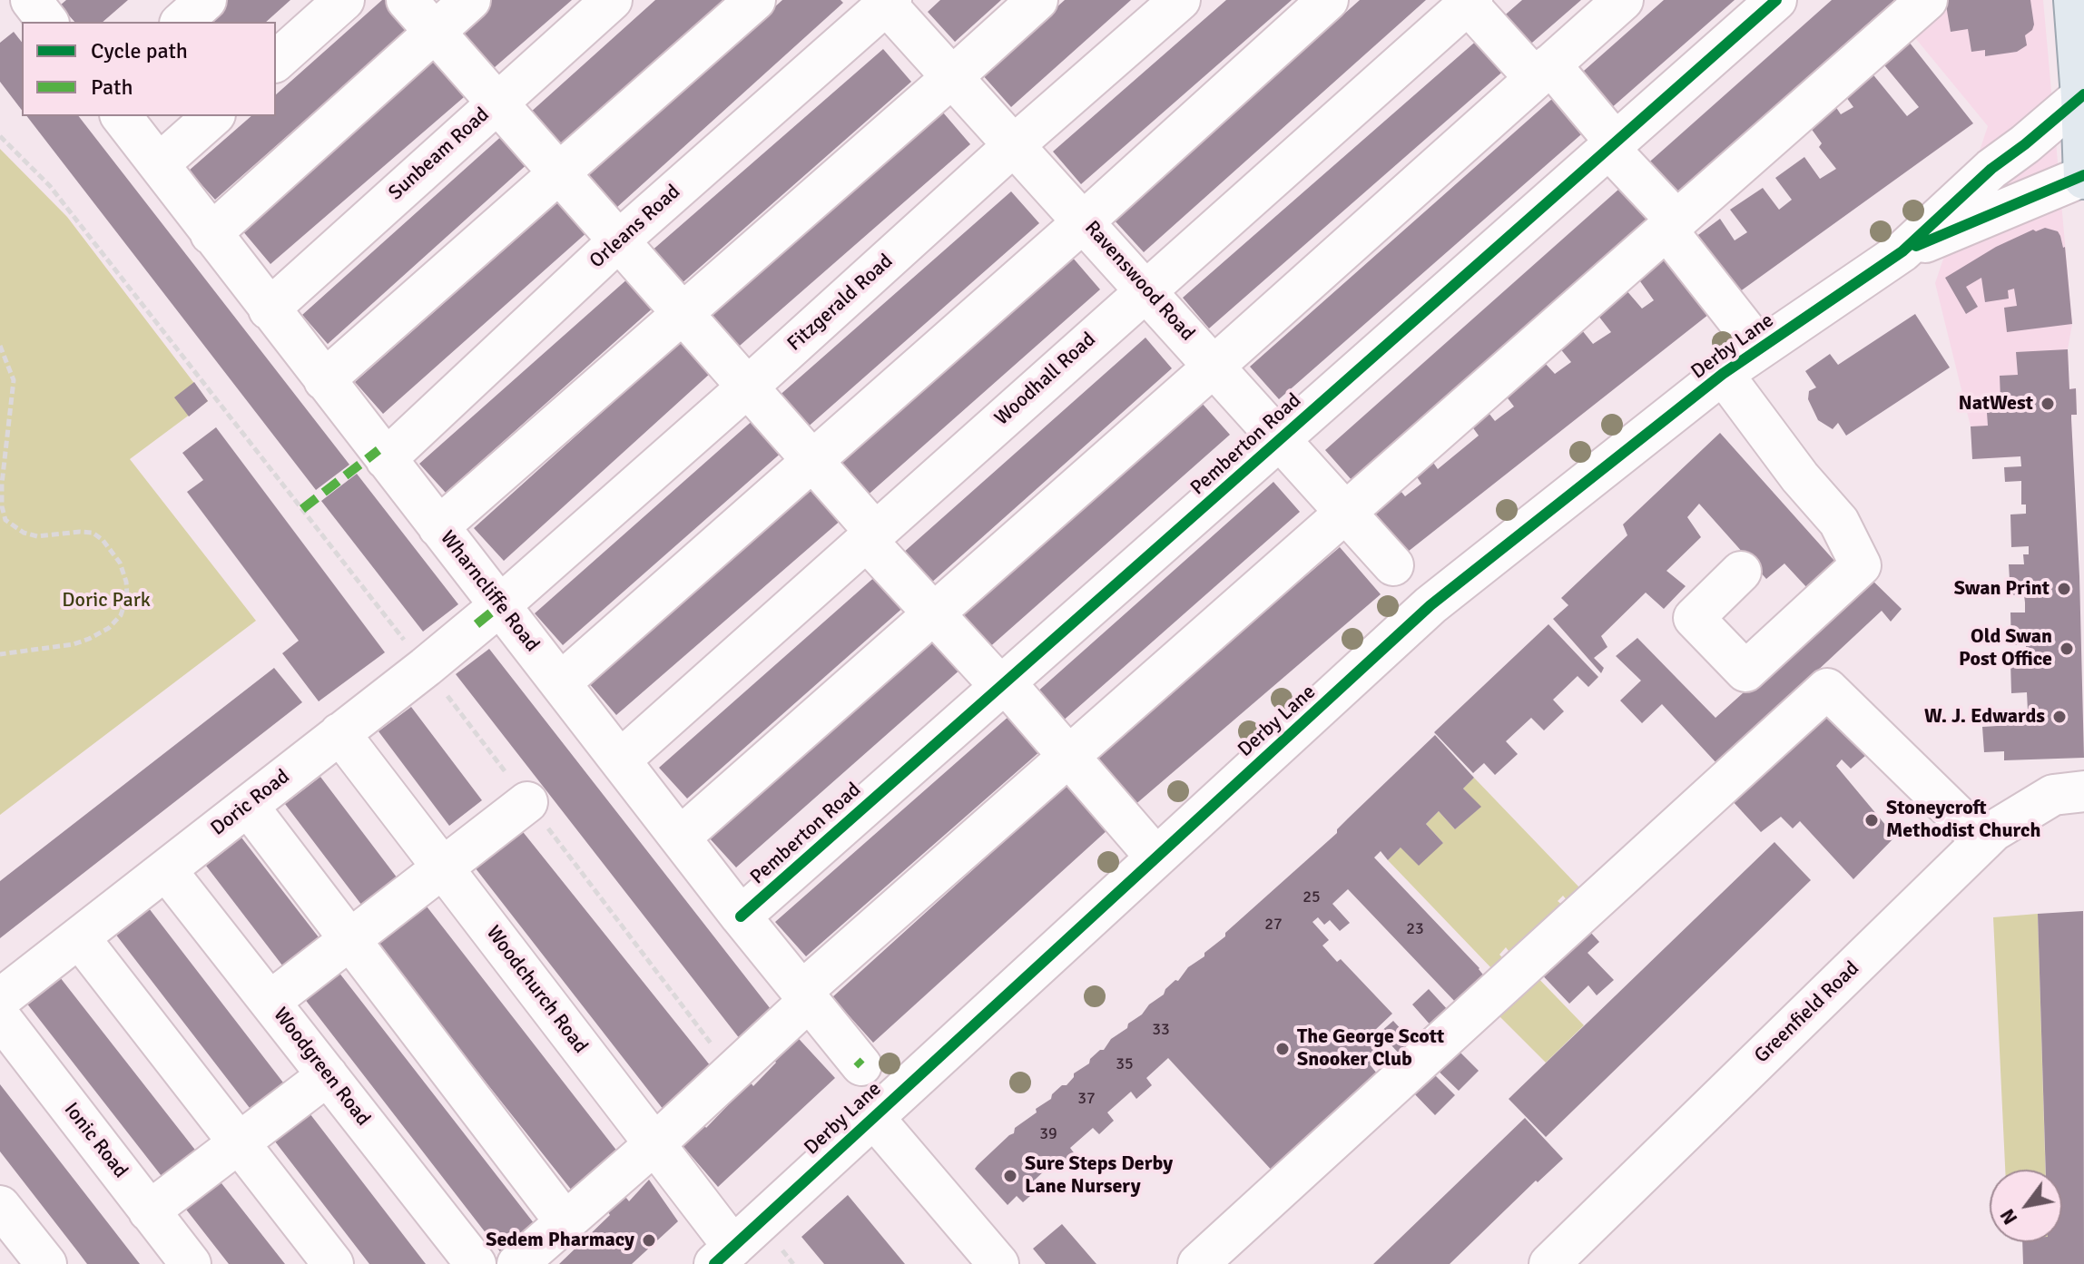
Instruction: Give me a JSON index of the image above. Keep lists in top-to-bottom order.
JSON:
{
  "streets": {
    "street": [
      "Sunbeam Road",
      "Orleans Road",
      "Ravenswood Road",
      "Fitzgerald Road",
      "Derby Lane",
      "Woodhall Road",
      "Pemberton Road",
      "Wharncliffe Road",
      "Doric Road",
      "Woodchurch Road",
      "Greenfield Road",
      "Woodgreen Road",
      "Ionic Road"
    ]
  },
  "crossings": [
    ["Sunbeam Road", "Wharncliffe Road"],
    ["Orleans Road", "Ravenswood Road"],
    ["Orleans Road", "Wharncliffe Road"],
    ["Ravenswood Road", "Fitzgerald Road"],
    ["Ravenswood Road", "Woodhall Road"],
    ["Ravenswood Road", "Pemberton Road"],
    ["Fitzgerald Road", "Wharncliffe Road"],
    ["Fitzgerald Road", "Doric Road"],
    ["Derby Lane", "Woodchurch Road"],
    ["Woodhall Road", "Wharncliffe Road"],
    ["Pemberton Road", "Wharncliffe Road"],
    ["Wharncliffe Road", "Doric Road"],
    ["Doric Road", "Woodchurch Road"],
    ["Doric Road", "Woodgreen Road"]
  ],
  "parks": ["Doric Park"],
  "places": [
    "NatWest",
    "Swan Print",
    "Old Swan Post Office",
    "W. J. Edwards",
    "Stoneycroft Methodist Church",
    "The George Scott Snooker Club",
    "Sure Steps Derby Lane Nursery",
    "Sedem Pharmacy"
  ],
  "house_numbers": [
    "25",
    "27",
    "23",
    "33",
    "35",
    "37",
    "39"
  ],
  "legend": ["Cycle path", "Path"],
  "north": "bottom left"
}
